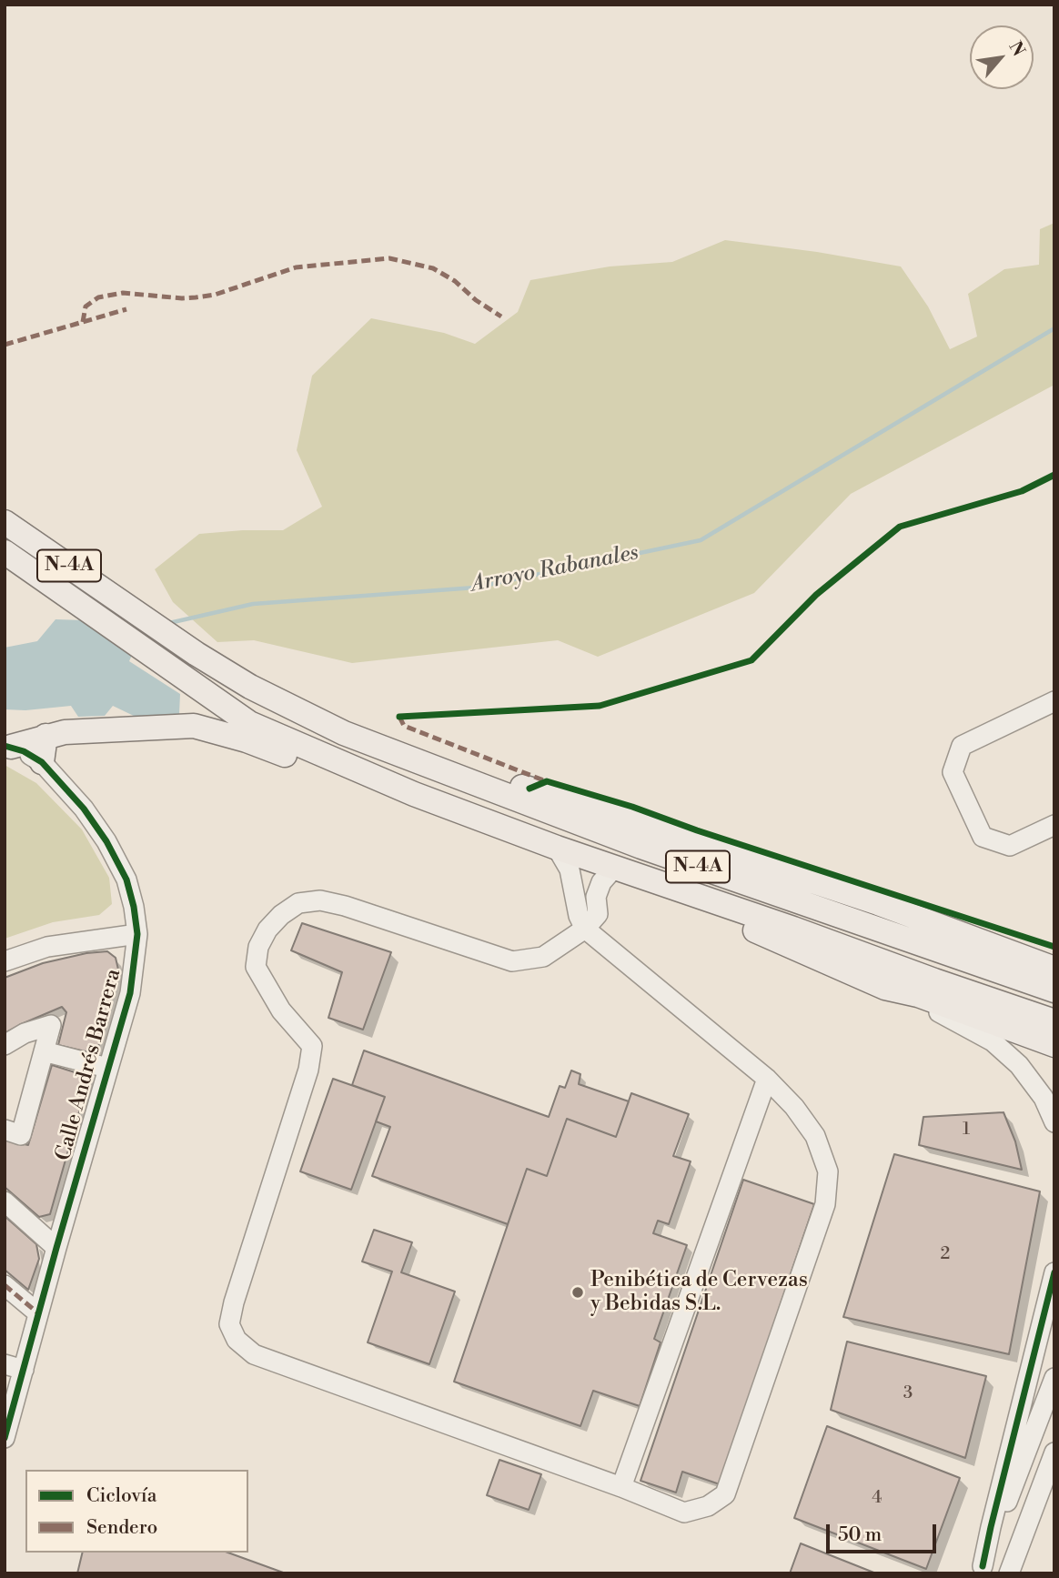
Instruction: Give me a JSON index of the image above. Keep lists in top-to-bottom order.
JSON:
{
  "streets": {
    "main road": ["N-4A"],
    "street": ["Calle Andrés Barrera"]
  },
  "water": ["Arroyo Rabanales"],
  "places": ["Penibética de Cervezas y Bebidas S.L."],
  "house_numbers": [
    "1",
    "2",
    "3",
    "4"
  ],
  "legend": ["Ciclovía", "Sendero"],
  "scale_bar": "50 m",
  "north": "top right"
}
